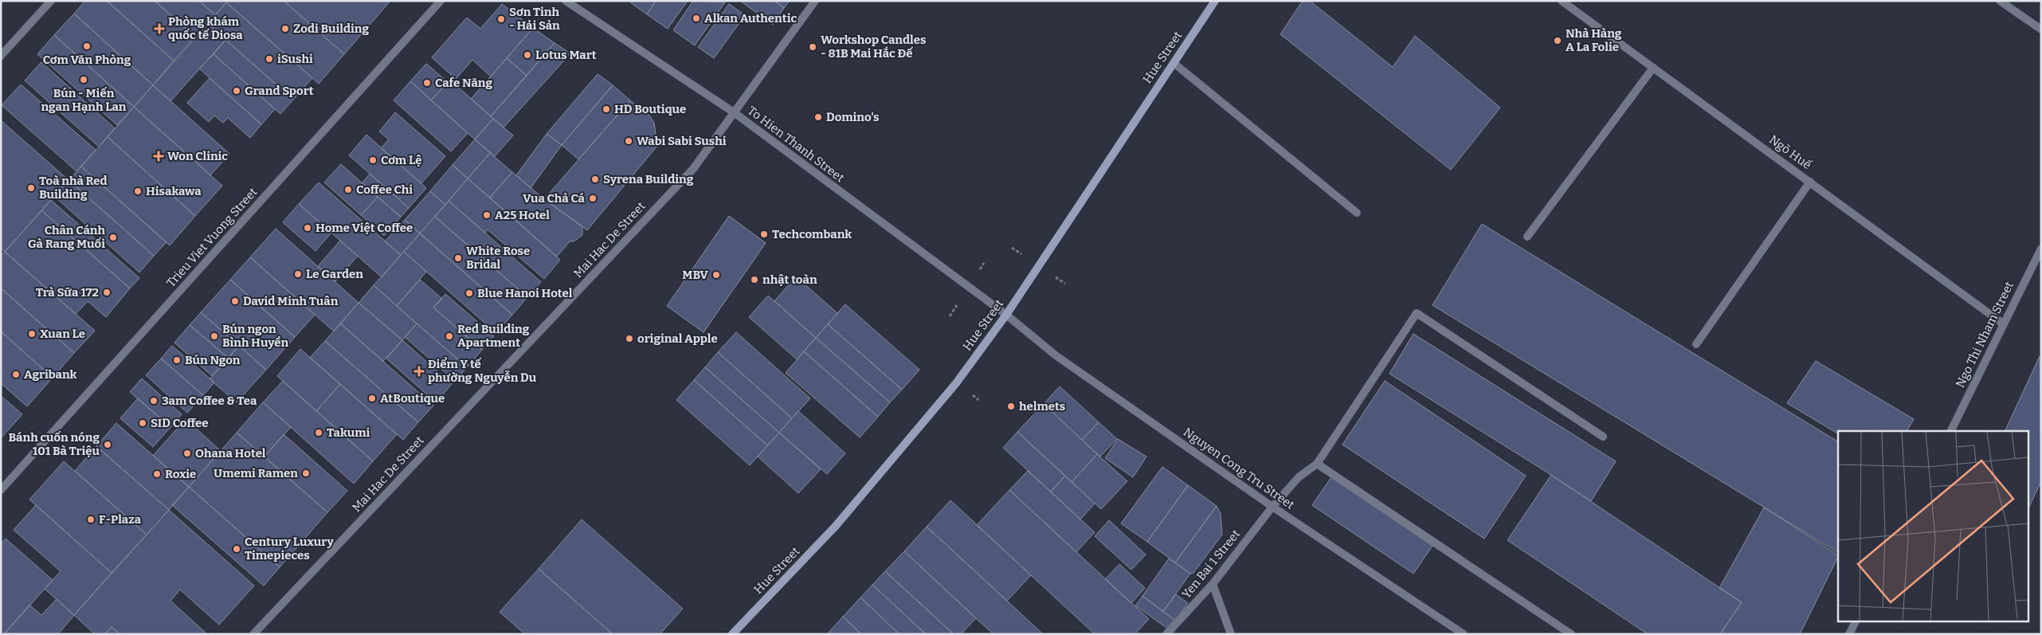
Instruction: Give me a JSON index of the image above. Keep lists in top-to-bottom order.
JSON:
{
  "streets": {
    "main road": ["Hue Street"],
    "street": [
      "To Hien Thanh Street",
      "Ngõ Huế",
      "Trieu Viet Vuong Street",
      "Mai Hac De Street",
      "Ngo Thi Nham Street",
      "Nguyen Cong Tru Street",
      "Yen Bai 1 Street"
    ]
  },
  "crossings": [
    ["Hue Street", "To Hien Thanh Street"],
    ["Hue Street", "Nguyen Cong Tru Street"],
    ["To Hien Thanh Street", "Mai Hac De Street"],
    ["To Hien Thanh Street", "Nguyen Cong Tru Street"],
    ["Ngõ Huế", "Ngo Thi Nham Street"],
    ["Nguyen Cong Tru Street", "Yen Bai 1 Street"]
  ],
  "places": {
    "other": [
      "Alkan Authentic",
      "Sơn Tinh - Hải Sản",
      "Zodi Building",
      "Nhà Hàng A La Folie",
      "Cơm Văn Phòng",
      "Workshop Candles - 81B Mai Hắc Đế",
      "Lotus Mart",
      "iSushi",
      "Bún - Miến ngan Hạnh Lan",
      "Cafe Năng",
      "Grand Sport",
      "HD Boutique",
      "Domino's",
      "Wabi Sabi Sushi",
      "Cơm Lệ",
      "Syrena Building",
      "Toà nhà Red Building",
      "Coffee Chi",
      "Hisakawa",
      "Vua Chả Cá",
      "A25 Hotel",
      "Home Việt Coffee",
      "Techcombank",
      "Chân Cánh Gà Rang Muối",
      "White Rose Bridal",
      "Le Garden",
      "MBV",
      "nhật toàn",
      "Trà Sữa 172",
      "Blue Hanoi Hotel",
      "David Minh Tuân",
      "Xuan Le",
      "Bún ngon Bình Huyền",
      "Red Building Apartment",
      "original Apple",
      "Bún Ngon",
      "Agribank",
      "AtBoutique",
      "3am Coffee & Tea",
      "helmets",
      "SID Coffee",
      "Takumi",
      "Bánh cuốn nóng 101 Bà Triệu",
      "Ohana Hotel",
      "Umemi Ramen",
      "Roxie",
      "F-Plaza",
      "Century Luxury Timepieces"
    ],
    "health": ["Phòng khám quốc tế Diosa", "Won Clinic", "Điểm Y tế phường Nguyễn Du"]
  }
}
